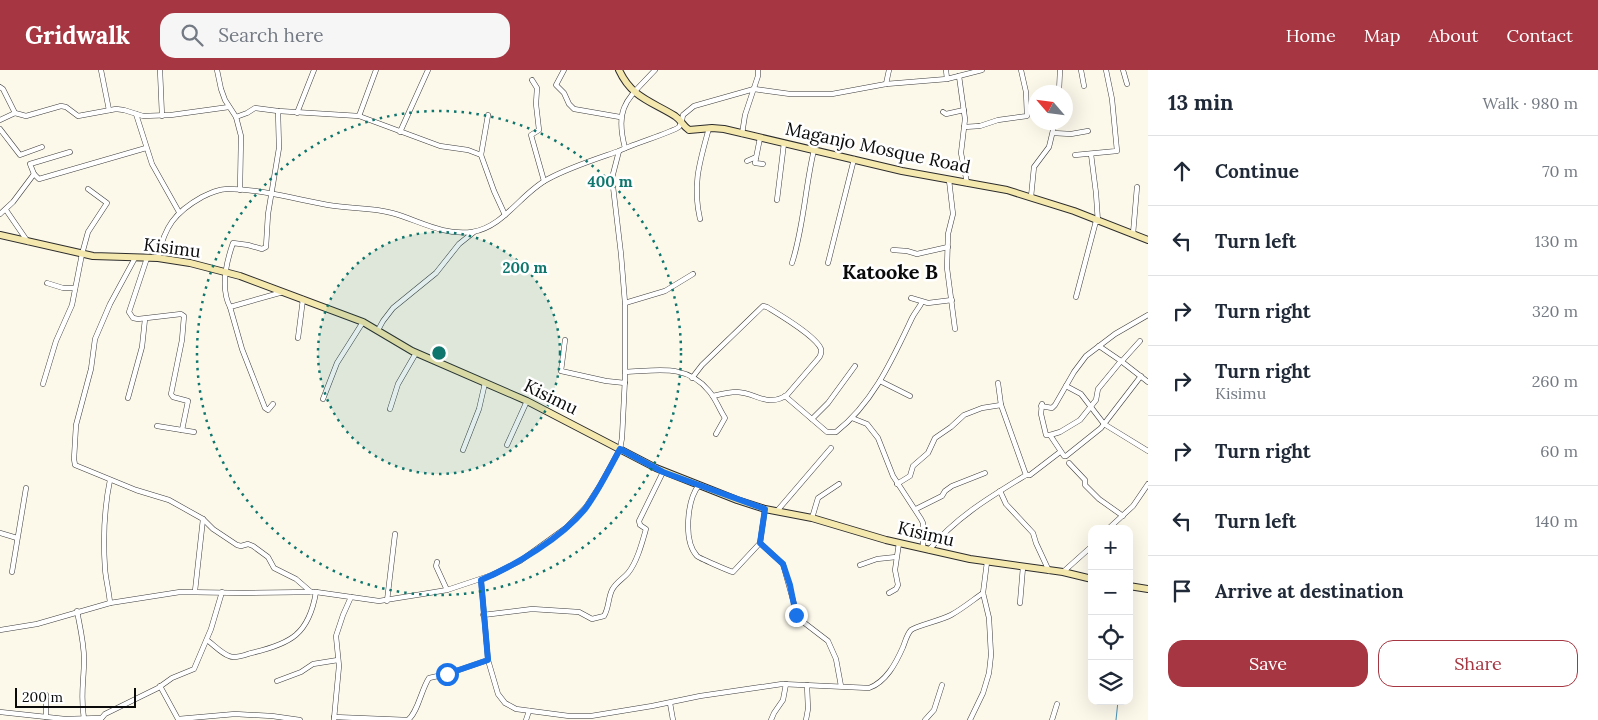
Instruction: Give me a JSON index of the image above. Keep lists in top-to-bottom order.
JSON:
{
  "streets": {
    "street": ["Maganjo Mosque Road", "Kisimu"]
  },
  "districts": ["Katooke B"],
  "scale_bar": "200 m",
  "north": "top left",
  "page": {
    "header": "Gridwalk",
    "search": "Search here",
    "nav": [
      "Home",
      "Map",
      "About",
      "Contact"
    ],
    "heading": ["13 min", "Walk · 980 m"],
    "list": [
      ["Continue", "70 m"],
      ["Turn left", "130 m"],
      ["Turn right", "320 m"],
      ["Turn right", "Kisimu", "260 m"],
      ["Turn right", "60 m"],
      ["Turn left", "140 m"],
      "Arrive at destination"
    ],
    "map_buttons": ["+", "−"],
    "buttons": ["Save", "Share"],
    "scale": "200 m"
  },
  "rings": ["400 m", "200 m"]
}
